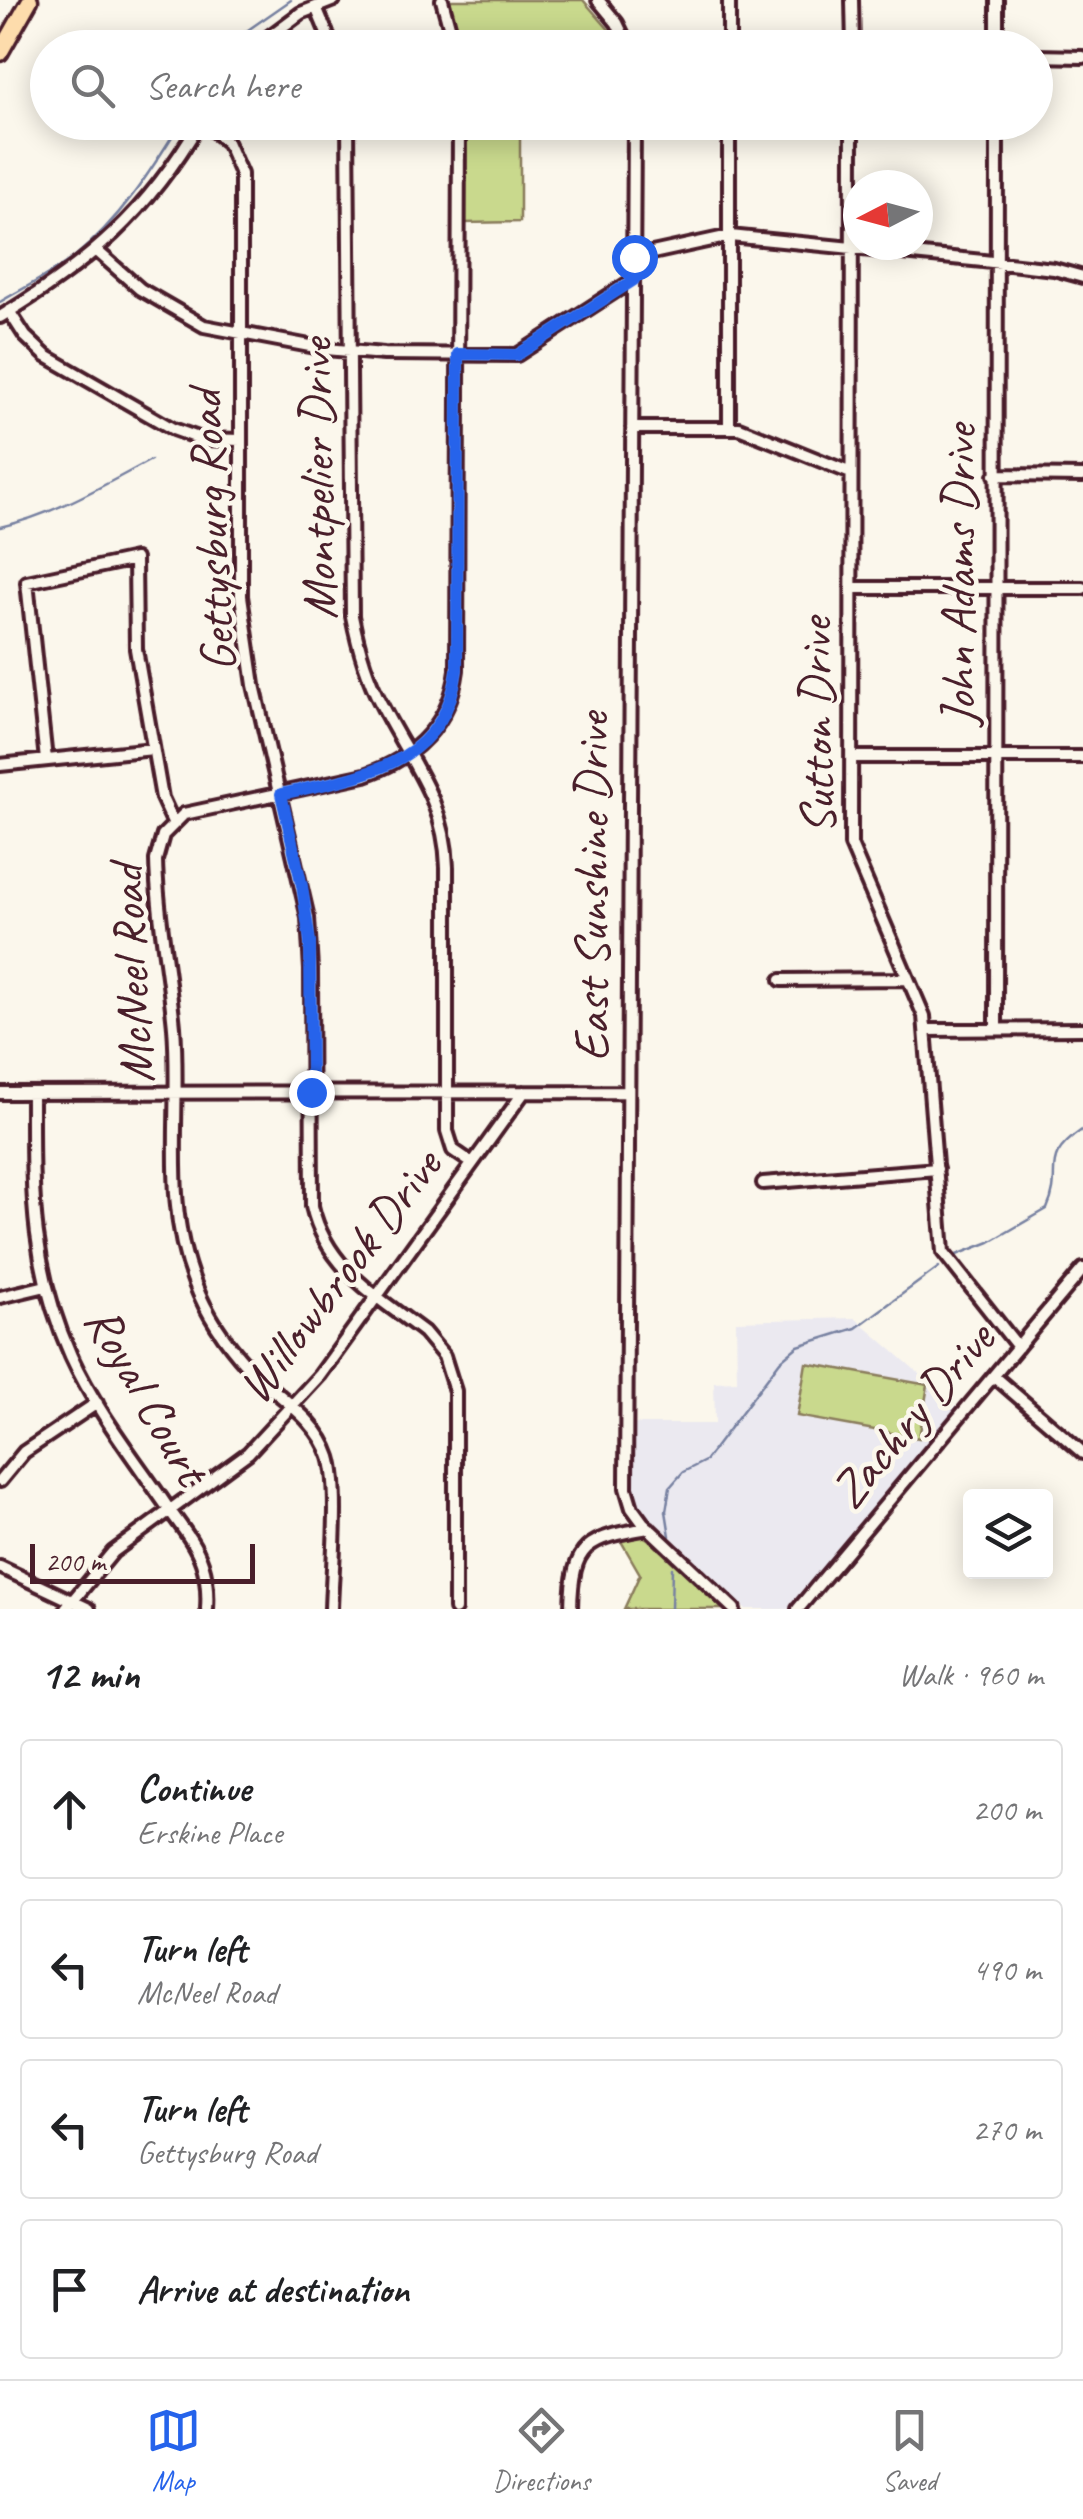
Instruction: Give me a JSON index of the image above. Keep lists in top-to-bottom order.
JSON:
{
  "streets": {
    "street": [
      "Montpelier Drive",
      "Gettysburg Road",
      "John Adams Drive",
      "Sutton Drive",
      "East Sunshine Drive",
      "McNeel Road",
      "Willowbrook Drive",
      "Royal Court",
      "Zachry Drive"
    ]
  },
  "crossings": [
    ["Montpelier Drive", "McNeel Road"],
    ["Montpelier Drive", "Willowbrook Drive"],
    ["Gettysburg Road", "McNeel Road"],
    ["Gettysburg Road", "Willowbrook Drive"],
    ["Sutton Drive", "Zachry Drive"],
    ["McNeel Road", "Willowbrook Drive"],
    ["Willowbrook Drive", "Royal Court"]
  ],
  "scale_bar": "200 m",
  "north": "left",
  "page": {
    "search": "Search here",
    "scale": "200 m",
    "heading": ["12 min", "Walk · 960 m"],
    "list": [
      ["Continue", "Erskine Place", "200 m"],
      ["Turn left", "McNeel Road", "490 m"],
      ["Turn left", "Gettysburg Road", "270 m"],
      "Arrive at destination"
    ],
    "nav": ["Map", "Directions", "Saved"]
  }
}
